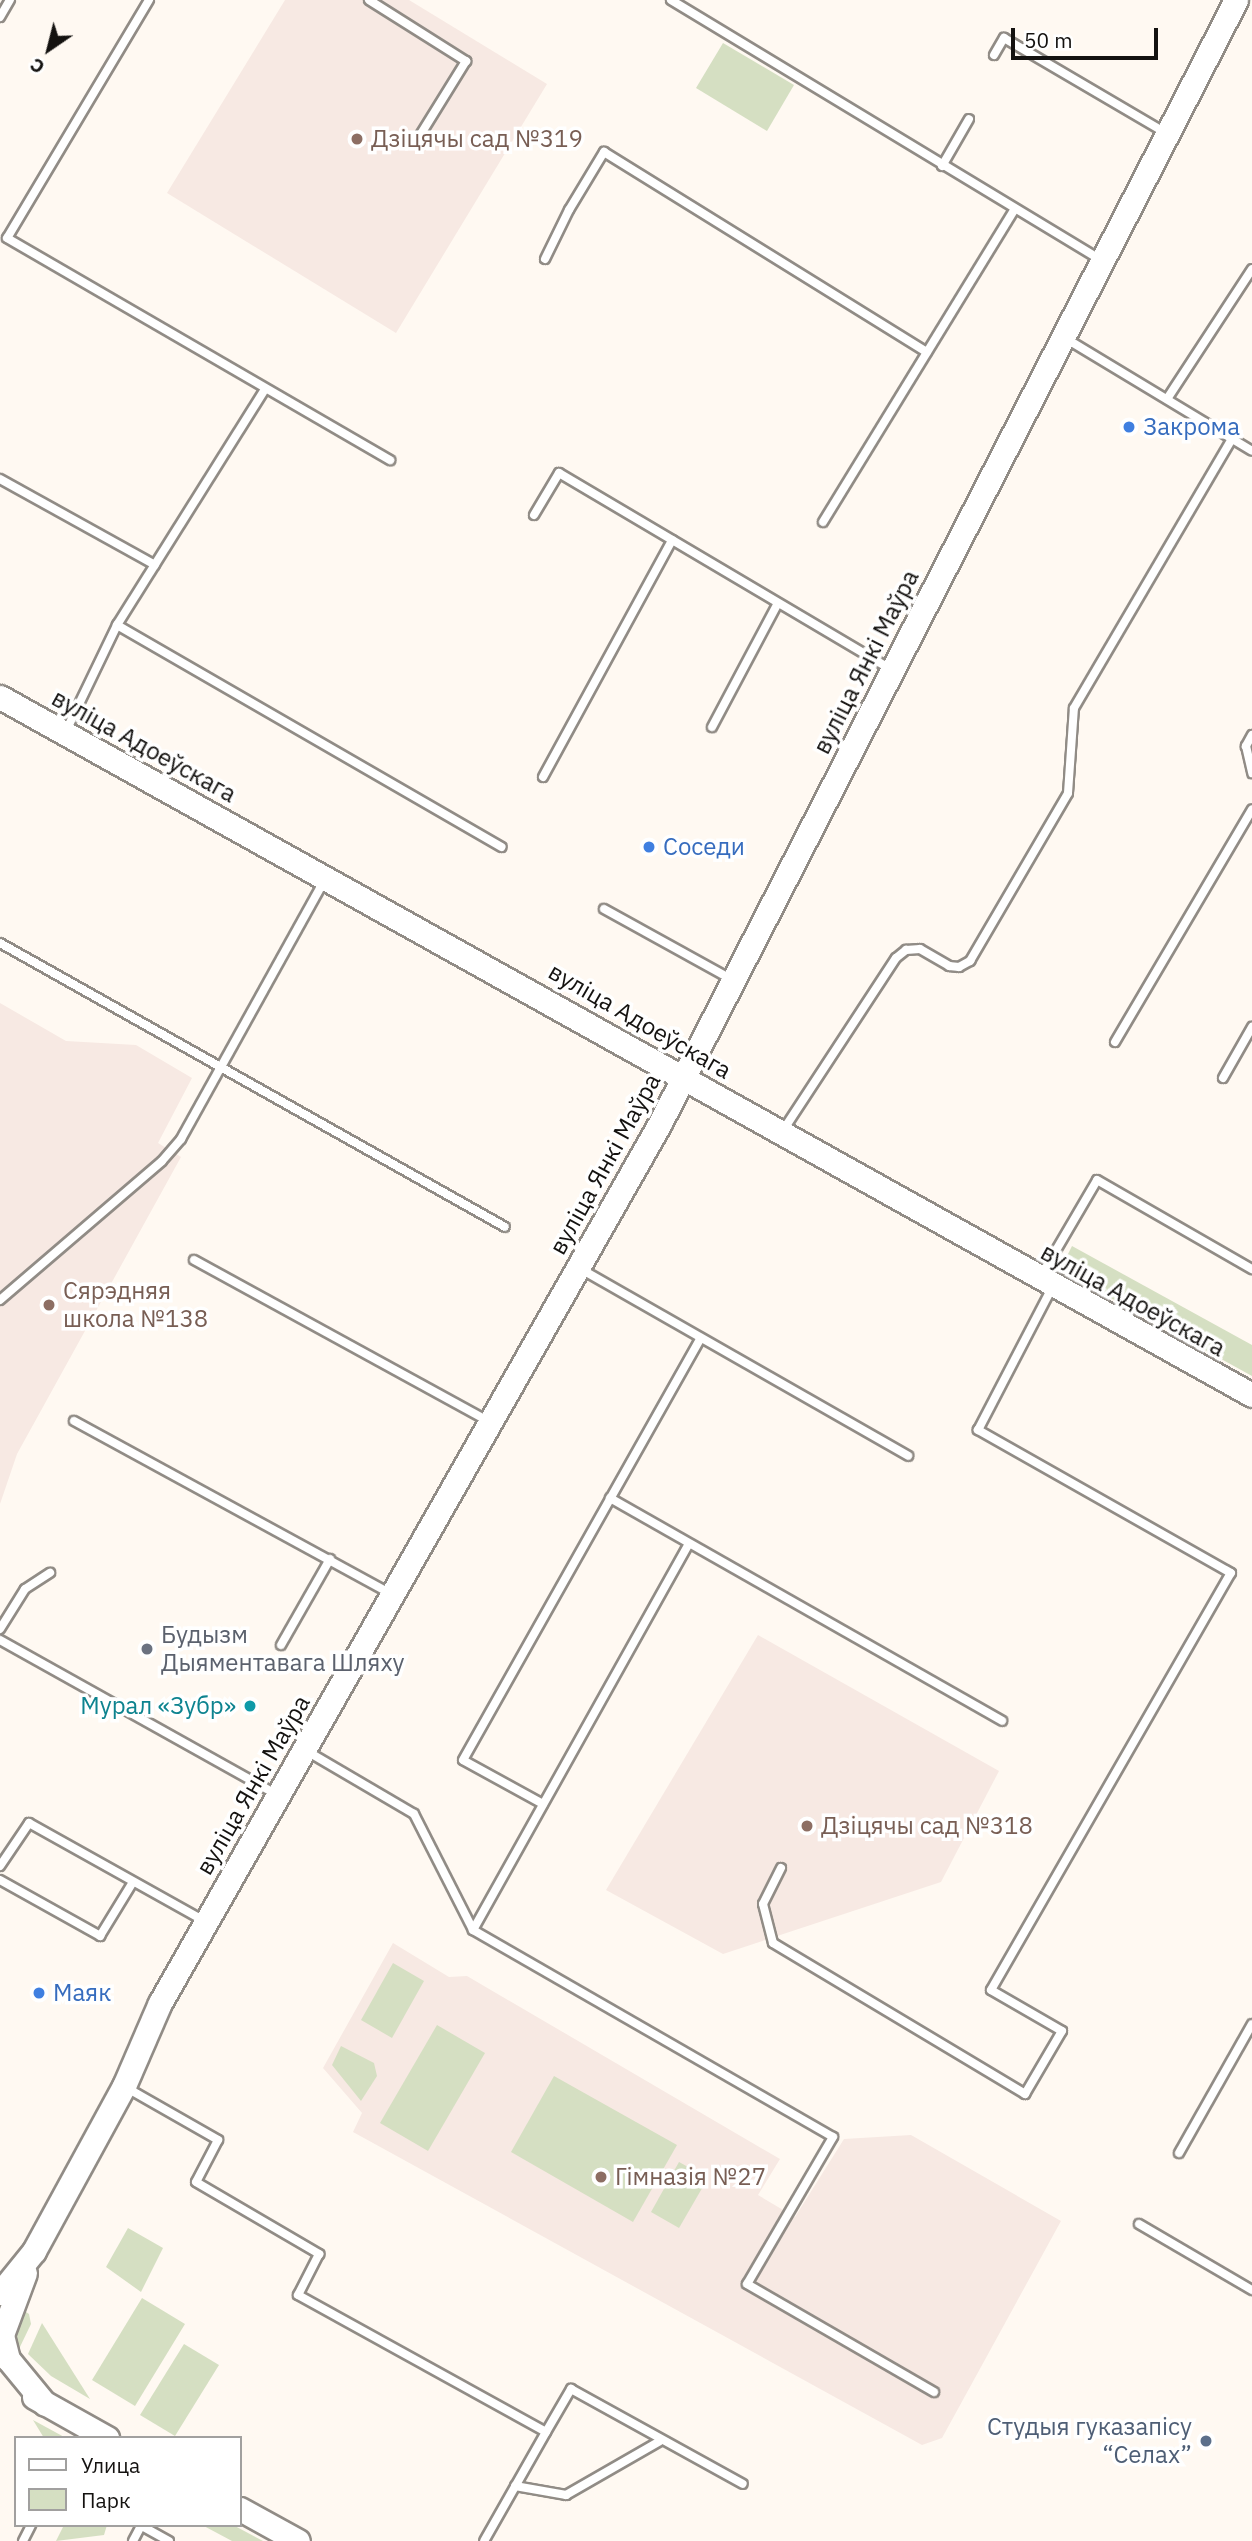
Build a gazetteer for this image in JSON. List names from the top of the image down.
{
  "streets": {
    "street": ["вуліца Янкі Маўра", "вуліца Адоеўскага"]
  },
  "crossings": [
    ["вуліца Янкі Маўра", "вуліца Адоеўскага"]
  ],
  "places": [
    "Дзіцячы сад №319",
    "Закрома",
    "Соседи",
    "Сярэдняя школа №138",
    "Будызм Дыяментавага Шляху",
    "Мурал «Зубр»",
    "Дзіцячы сад №318",
    "Маяк",
    "Гімназія №27",
    "Студыя гуказапісу “Селах”"
  ],
  "legend": ["Улица", "Парк"],
  "scale_bar": "50 m",
  "north": "bottom left"
}
